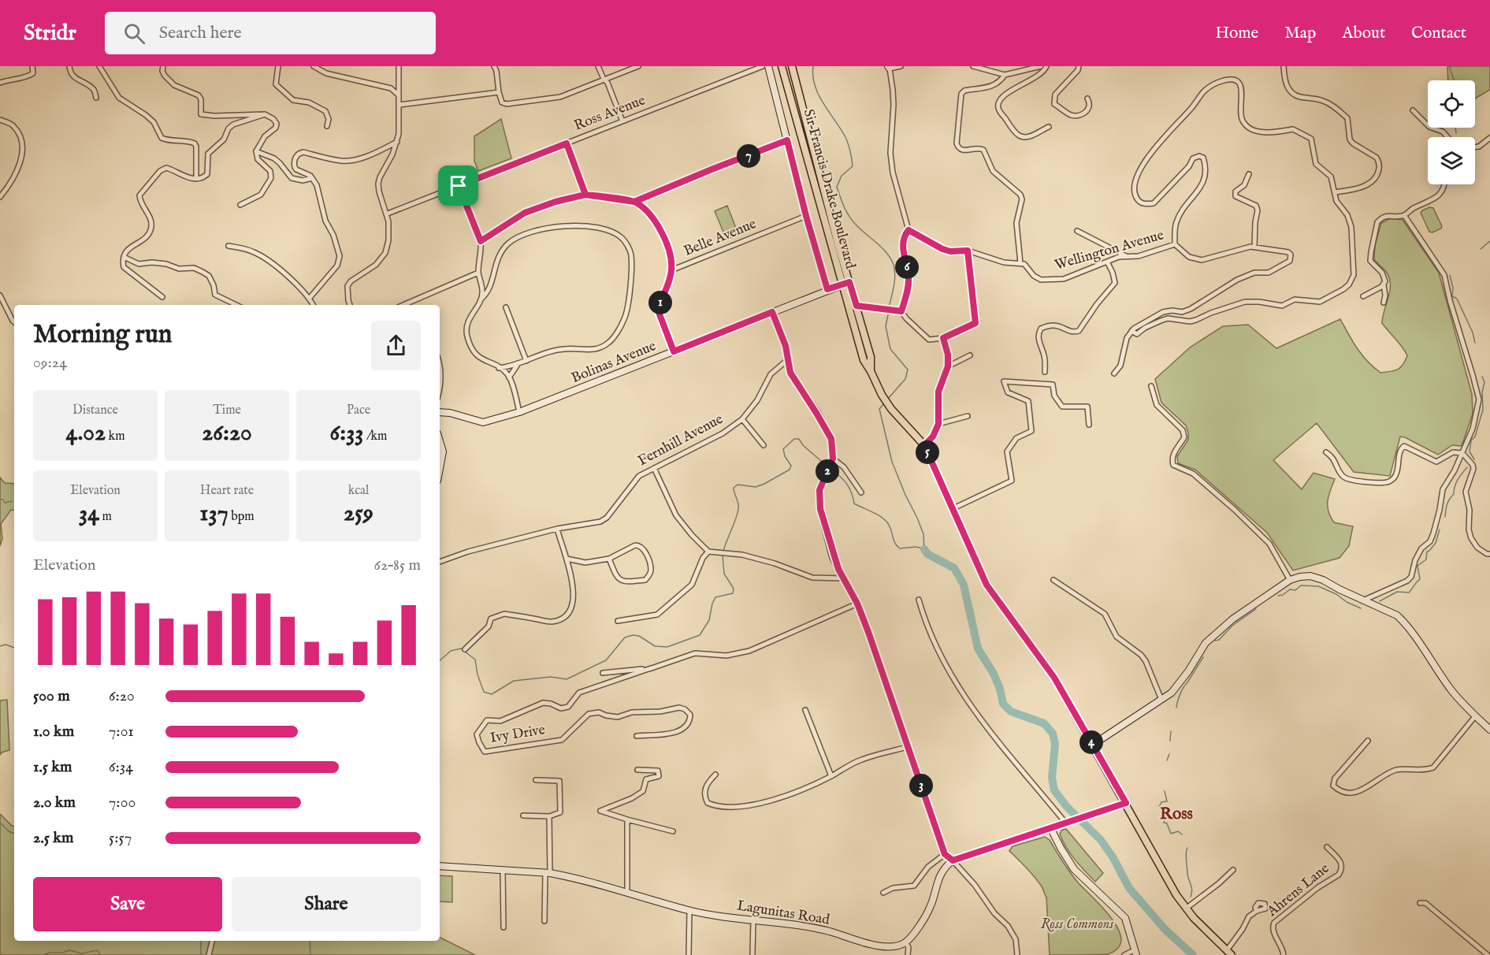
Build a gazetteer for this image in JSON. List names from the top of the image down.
{
  "streets": {
    "main road": ["Sir Francis Drake Boulevard"],
    "street": [
      "Ross Avenue",
      "Belle Avenue",
      "Wellington Avenue",
      "Bolinas Avenue",
      "Fernhill Avenue",
      "Ivy Drive",
      "Ahrens Lane",
      "Lagunitas Road"
    ]
  },
  "crossings": [
    ["Sir Francis Drake Boulevard", "Bolinas Avenue"],
    ["Belle Avenue", "Bolinas Avenue"]
  ],
  "districts": ["Ross"],
  "parks": ["Ross Commons"],
  "page": {
    "header": "Stridr",
    "search": "Search here",
    "nav": [
      "Home",
      "Map",
      "About",
      "Contact"
    ],
    "pins": [
      "7",
      "6",
      "1",
      "5",
      "2",
      "4",
      "3"
    ],
    "heading": ["Morning run", "09:24"],
    "stats": [
      ["Distance", "4.02 km"],
      ["Time", "26:20"],
      ["Pace", "6:33 /km"],
      ["Elevation", "34 m"],
      ["Heart rate", "137 bpm"],
      ["kcal", "259"]
    ],
    "chart": ["Elevation", "62–85 m"],
    "list": [
      {
        "name": "500 m",
        "note": "6:20"
      },
      {
        "name": "1.0 km",
        "note": "7:01"
      },
      {
        "name": "1.5 km",
        "note": "6:34"
      },
      {
        "name": "2.0 km",
        "note": "7:00"
      },
      {
        "name": "2.5 km",
        "note": "5:57"
      }
    ],
    "buttons": ["Save", "Share"]
  }
}
